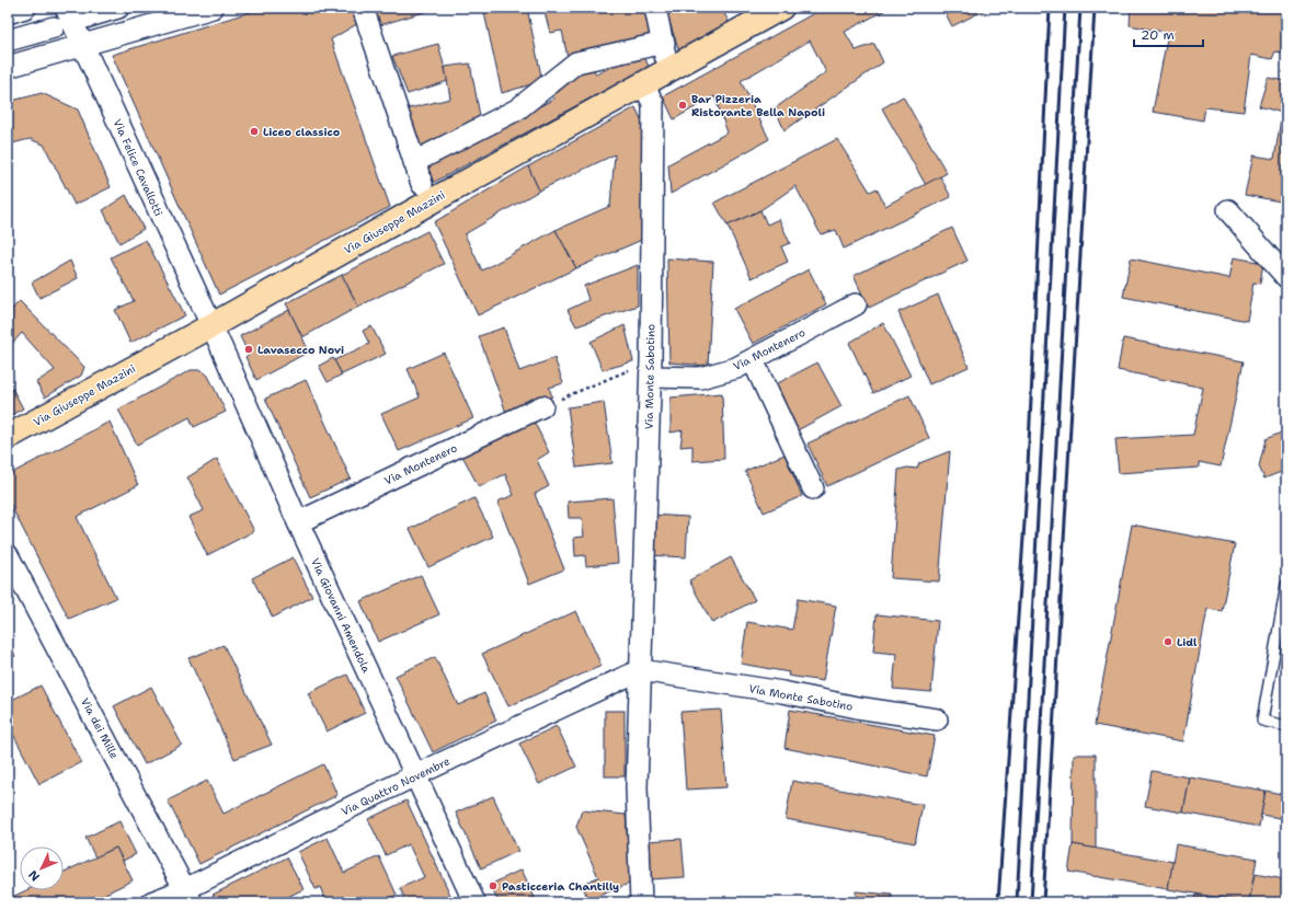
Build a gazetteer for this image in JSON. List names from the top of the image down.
{
  "streets": {
    "main road": ["Via Giuseppe Mazzini"],
    "street": [
      "Via Felice Cavallotti",
      "Via Montenero",
      "Via Monte Sabotino",
      "Via Giovanni Amendola",
      "Via dei Mille",
      "Via Quattro Novembre"
    ]
  },
  "crossings": [
    ["Via Felice Cavallotti", "Via Giuseppe Mazzini"],
    ["Via Felice Cavallotti", "Via Giovanni Amendola"],
    ["Via Giuseppe Mazzini", "Via Monte Sabotino"],
    ["Via Giuseppe Mazzini", "Via Giovanni Amendola"],
    ["Via Montenero", "Via Monte Sabotino"],
    ["Via Montenero", "Via Giovanni Amendola"],
    ["Via Monte Sabotino", "Via Quattro Novembre"],
    ["Via Giovanni Amendola", "Via Quattro Novembre"],
    ["Via dei Mille", "Via Quattro Novembre"]
  ],
  "places": [
    "Bar Pizzeria Ristorante Bella Napoli",
    "Liceo classico",
    "Lavasecco Novi",
    "Lidl",
    "Pasticceria Chantilly"
  ],
  "scale_bar": "20 m",
  "north": "bottom left"
}
